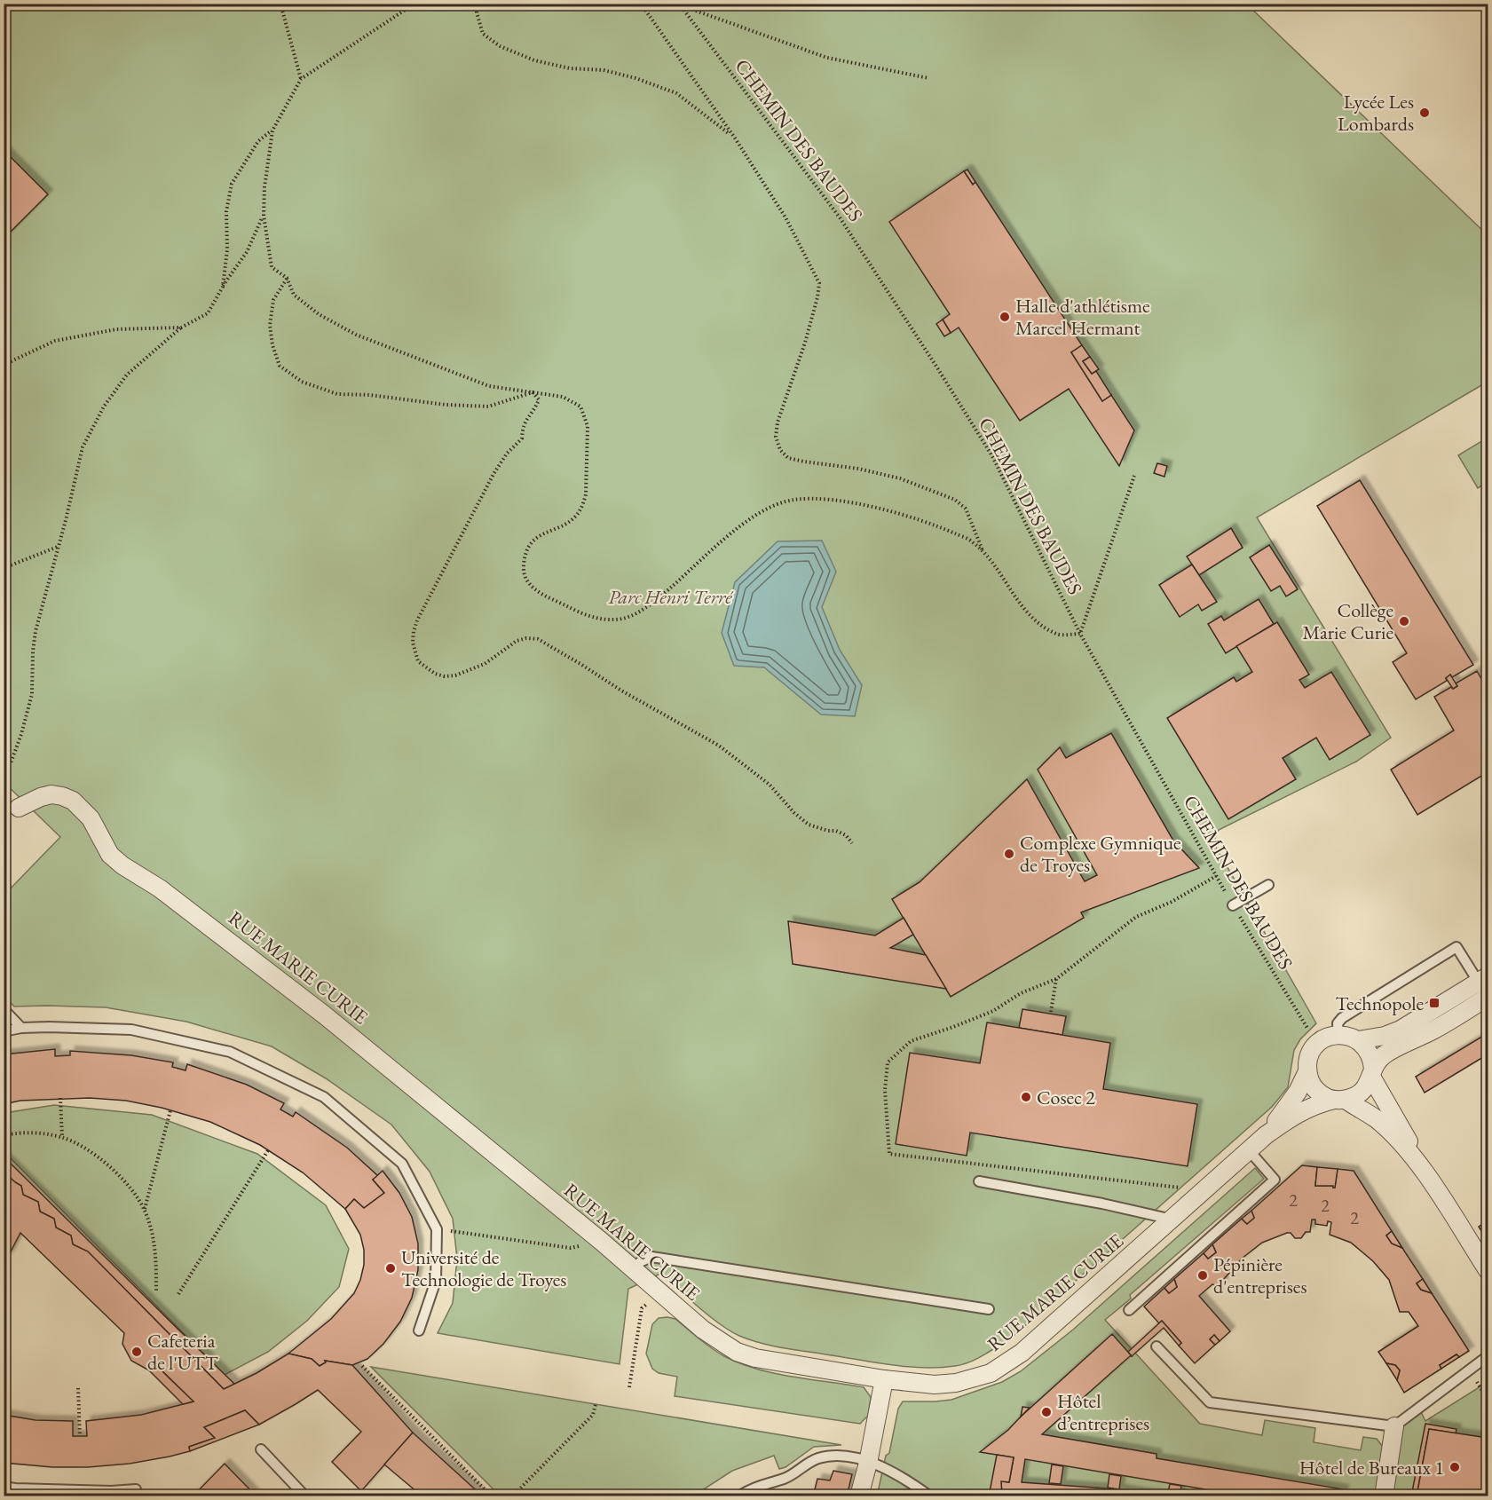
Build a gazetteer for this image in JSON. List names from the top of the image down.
{
  "streets": {
    "street": ["RUE MARIE CURIE"],
    "path": ["CHEMIN DES BAUDES"]
  },
  "crossings": [
    ["CHEMIN DES BAUDES", "RUE MARIE CURIE"]
  ],
  "parks": ["Parc Henri Terré"],
  "places": {
    "other": [
      "Lycée Les Lombards",
      "Halle d'athlétisme Marcel Hermant",
      "Collège Marie Curie",
      "Complexe Gymnique de Troyes",
      "Cosec 2",
      "Université de Technologie de Troyes",
      "Pépinière d'entreprises",
      "Cafeteria de l'UTT",
      "Hôtel d’entreprises",
      "Hôtel de Bureaux 1"
    ],
    "transit": ["Technopole"]
  },
  "house_numbers": ["2", "2", "2"]
}
